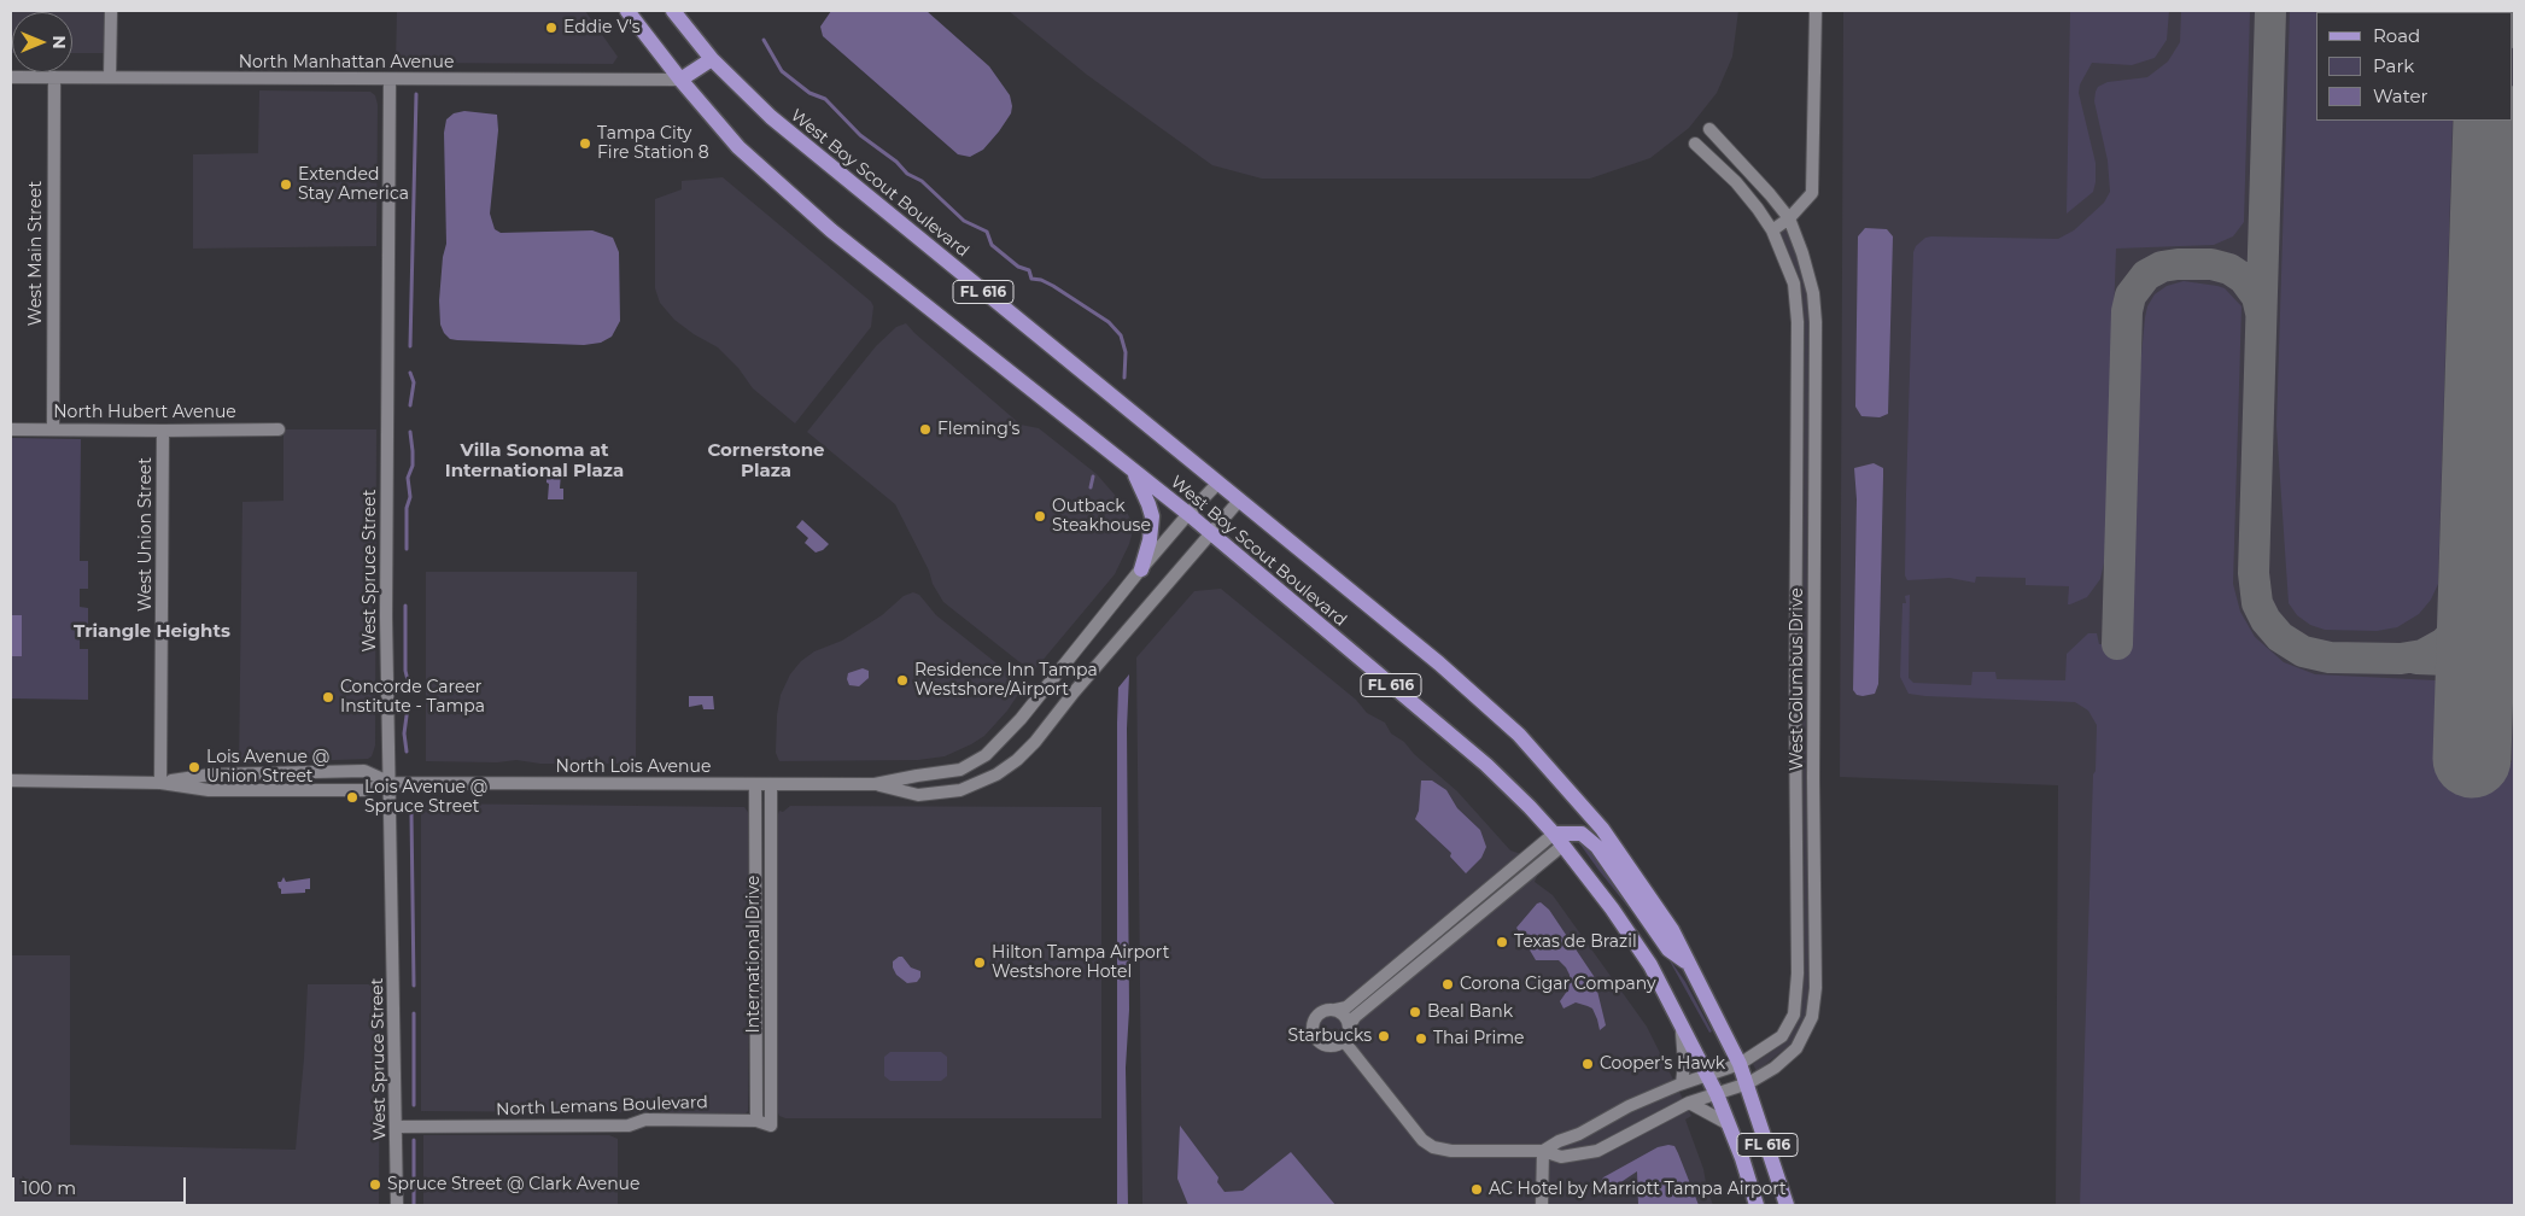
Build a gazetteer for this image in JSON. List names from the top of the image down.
{
  "streets": {
    "main road": ["West Boy Scout Boulevard", "FL 616"],
    "street": [
      "North Manhattan Avenue",
      "West Main Street",
      "North Hubert Avenue",
      "West Union Street",
      "West Spruce Street",
      "West Columbus Drive",
      "North Lois Avenue",
      "International Drive",
      "North Lemans Boulevard"
    ]
  },
  "crossings": [
    ["North Manhattan Avenue", "West Boy Scout Boulevard"],
    ["North Manhattan Avenue", "West Main Street"],
    ["North Manhattan Avenue", "West Spruce Street"],
    ["West Boy Scout Boulevard", "West Columbus Drive"],
    ["West Boy Scout Boulevard", "North Lois Avenue"],
    ["West Main Street", "North Hubert Avenue"],
    ["North Hubert Avenue", "West Union Street"],
    ["West Union Street", "North Lois Avenue"],
    ["West Spruce Street", "North Lois Avenue"],
    ["West Spruce Street", "North Lemans Boulevard"],
    ["North Lois Avenue", "International Drive"],
    ["International Drive", "North Lemans Boulevard"]
  ],
  "districts": ["Villa Sonoma at International Plaza", "Cornerstone Plaza", "Triangle Heights"],
  "places": [
    "Eddie V's",
    "Tampa City Fire Station 8",
    "Extended Stay America",
    "Fleming's",
    "Outback Steakhouse",
    "Residence Inn Tampa Westshore/Airport",
    "Concorde Career Institute - Tampa",
    "Lois Avenue @ Union Street",
    "Lois Avenue @ Spruce Street",
    "Texas de Brazil",
    "Hilton Tampa Airport Westshore Hotel",
    "Corona Cigar Company",
    "Beal Bank",
    "Starbucks",
    "Thai Prime",
    "Cooper's Hawk",
    "Spruce Street @ Clark Avenue",
    "AC Hotel by Marriott Tampa Airport"
  ],
  "legend": ["Road", "Park", "Water"],
  "scale_bar": "100 m",
  "north": "right"
}
